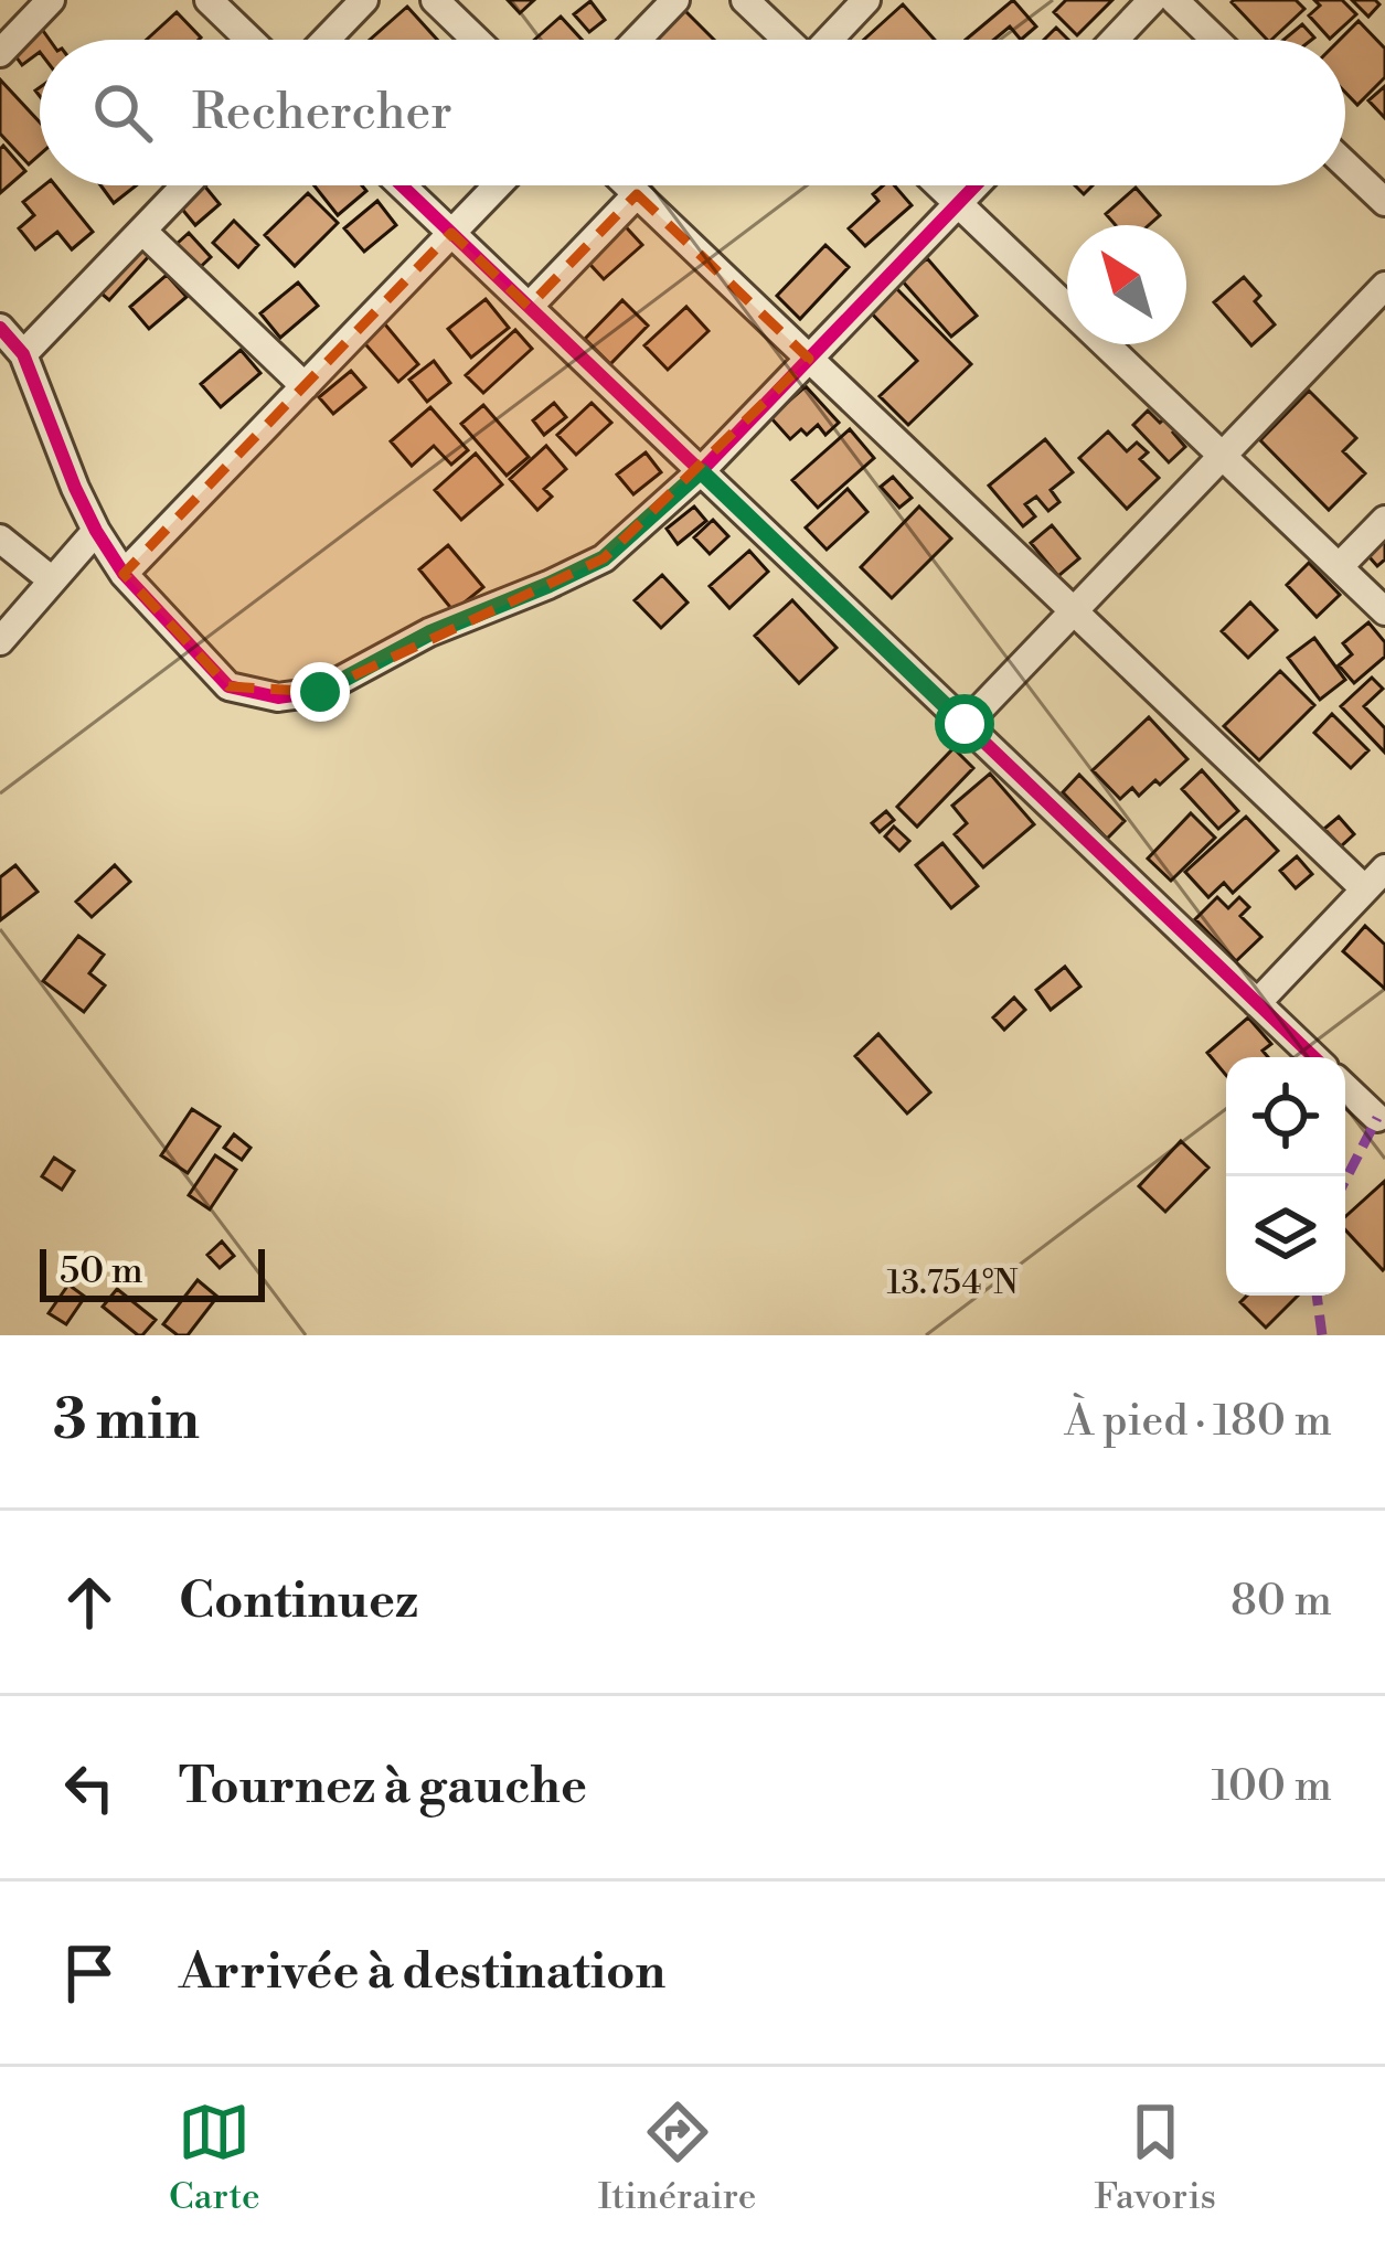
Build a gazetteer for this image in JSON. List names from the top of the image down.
{
  "scale_bar": "50 m",
  "north": "top left",
  "page": {
    "search": "Rechercher",
    "scale": "50 m",
    "heading": ["3 min", "À pied · 180 m"],
    "list": [
      ["Continuez", "80 m"],
      ["Tournez à gauche", "100 m"],
      "Arrivée à destination"
    ],
    "nav": ["Carte", "Itinéraire", "Favoris"]
  },
  "coordinates": ["13.754°N"]
}
